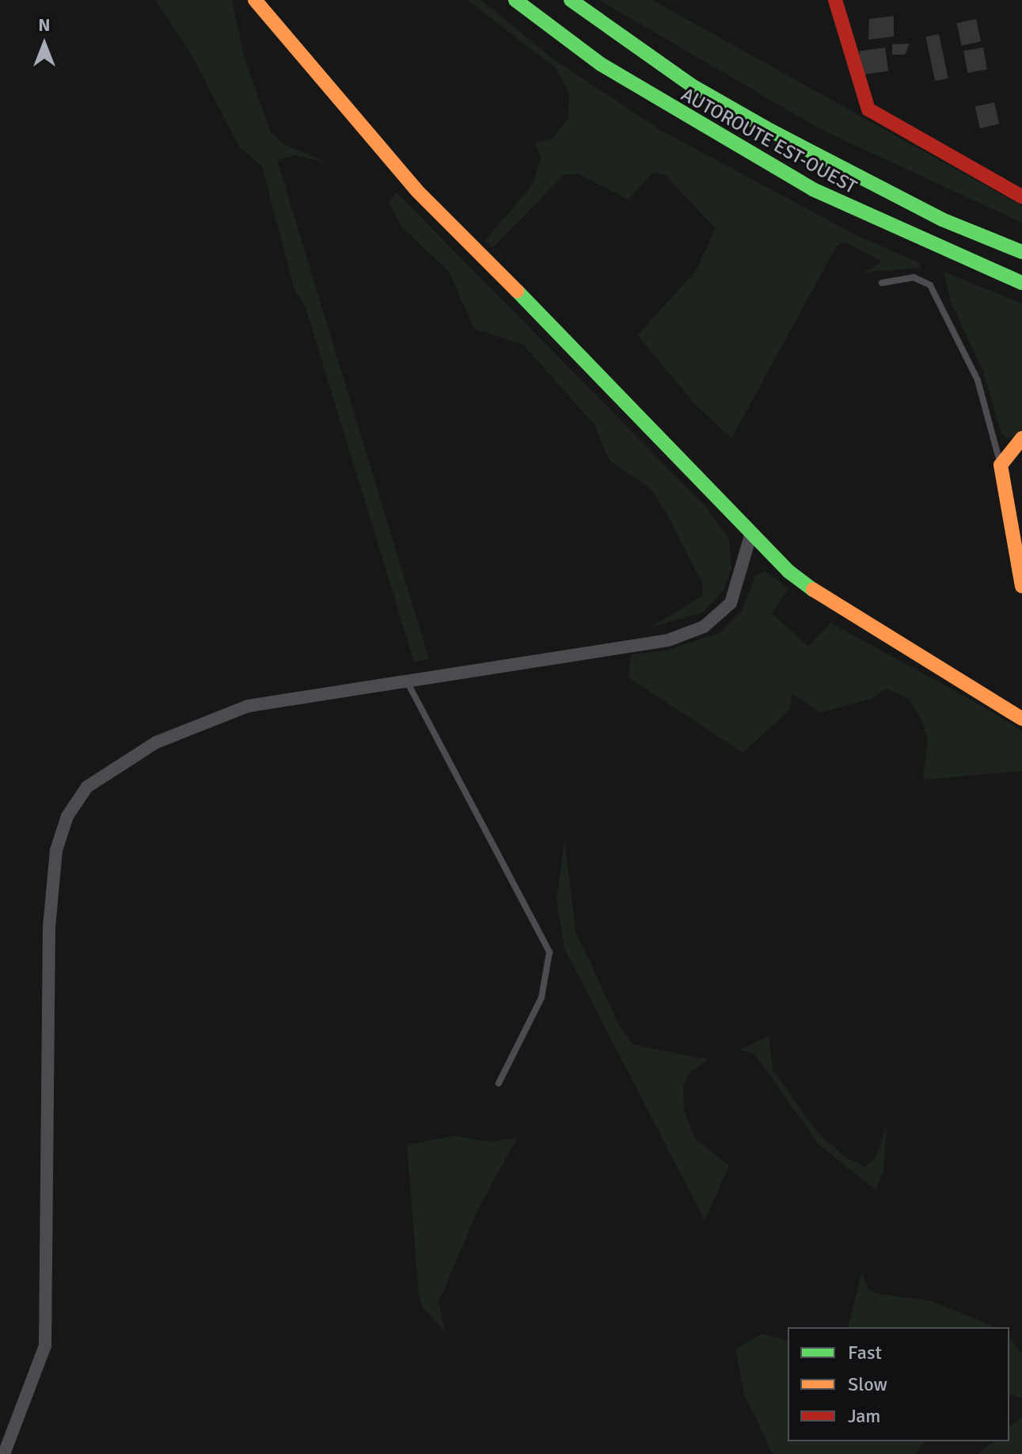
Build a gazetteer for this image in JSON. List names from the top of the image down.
{
  "streets": {
    "main road": ["AUTOROUTE EST-OUEST"]
  },
  "legend": ["Fast", "Slow", "Jam"],
  "north": "top"
}
